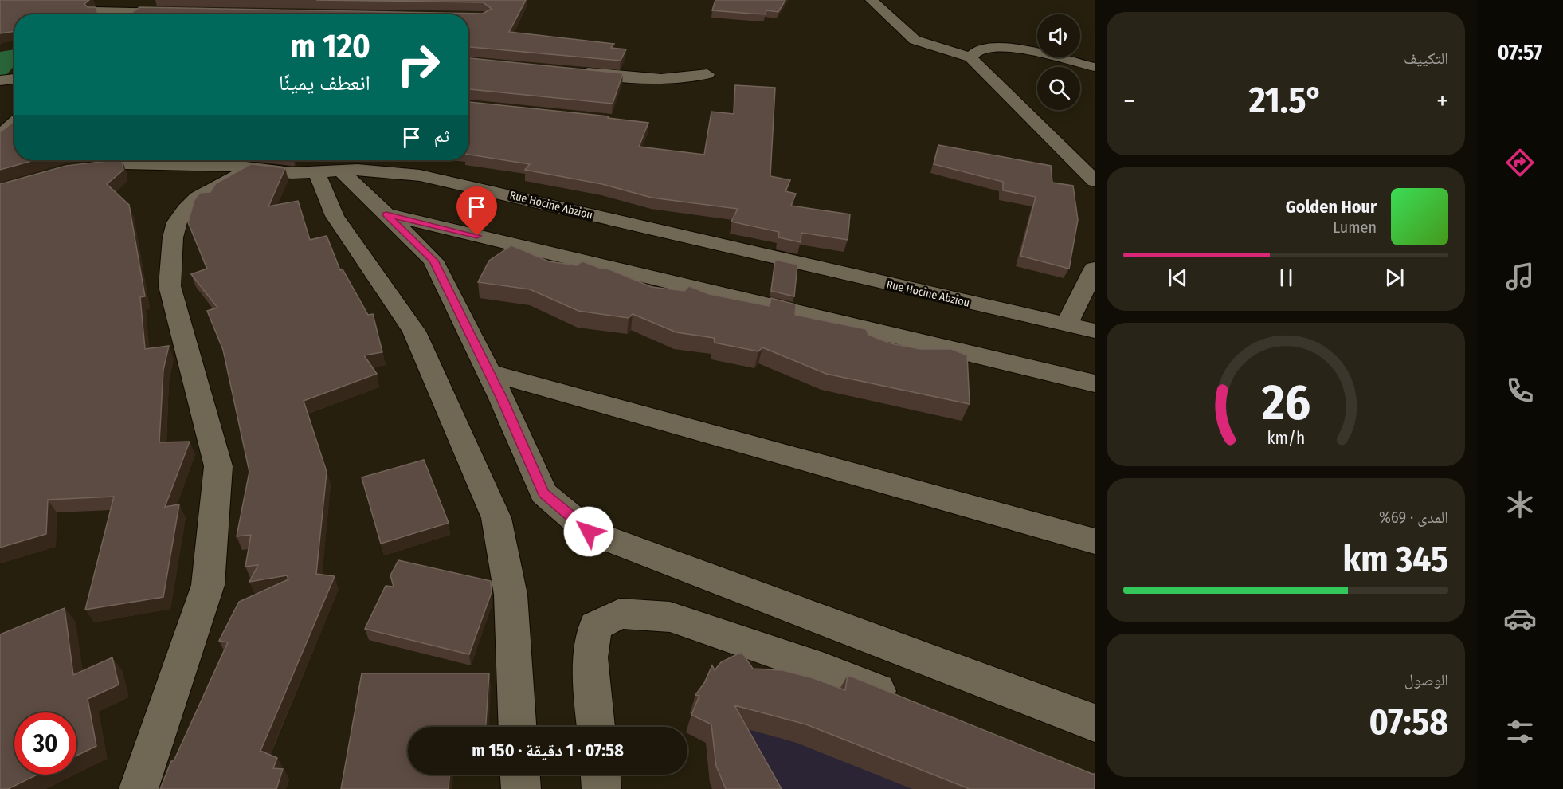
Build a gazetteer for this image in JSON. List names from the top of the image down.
{
  "streets": {
    "street": ["Rue Hocine Abziou"]
  },
  "page": {
    "tabs": "07:57",
    "tile": [
      "التكييف",
      ["المدى · 69%", "345 km"],
      ["الوصول", "07:58"]
    ],
    "turn": ["120 m", "انعطف يمينًا"],
    "heat": ["−", "21.5°", "+"],
    "then": "ثم",
    "song": ["Golden Hour", "Lumen"],
    "limit": "30",
    "trip": "07:58 · 1 دقيقة · 150 m",
    "gauge": ["26", "km/h"]
  }
}
